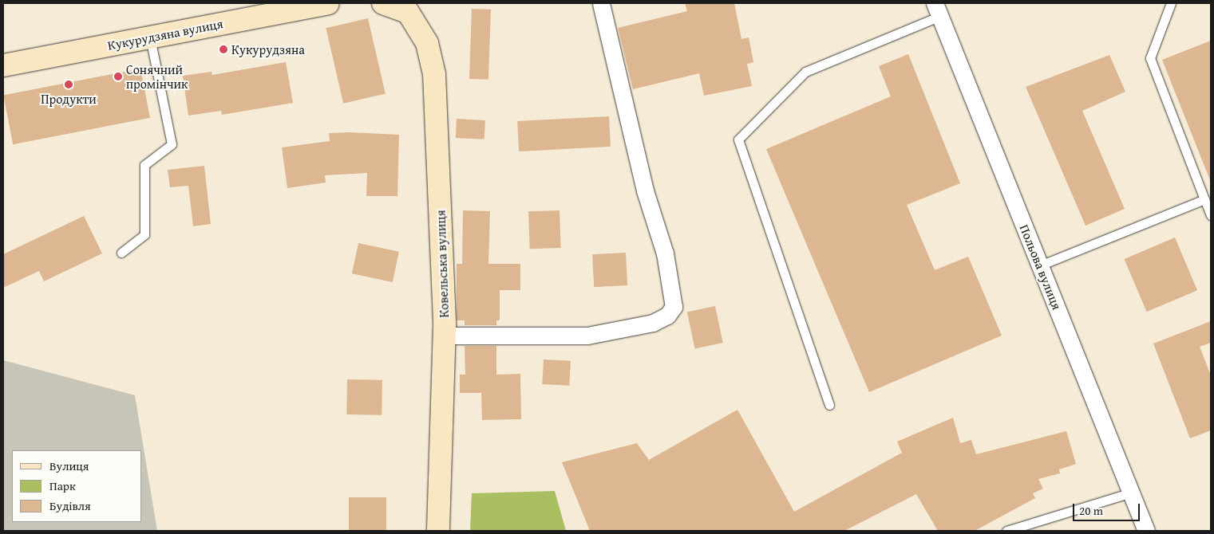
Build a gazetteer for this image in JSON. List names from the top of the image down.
{
  "streets": {
    "main road": ["Кукурудзяна вулиця", "Ковельська вулиця"],
    "street": ["Польова вулиця"]
  },
  "places": ["Кукурудзяна", "Сонячний промінчик", "Продукти"],
  "legend": ["Вулиця", "Парк", "Будівля"],
  "scale_bar": "20 m"
}
